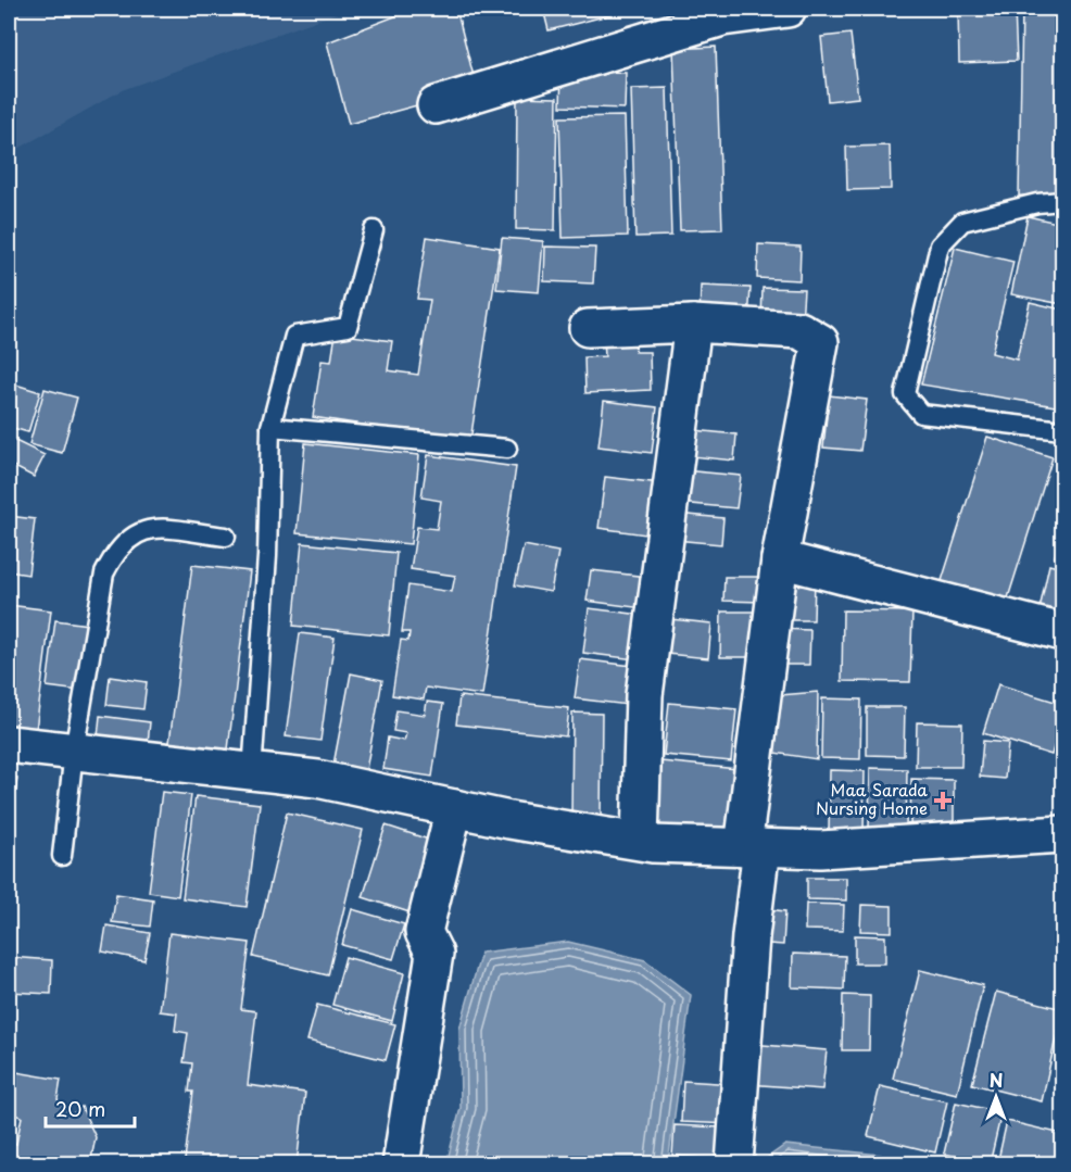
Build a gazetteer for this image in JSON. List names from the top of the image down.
{
  "places": {
    "health": ["Maa Sarada Nursing Home"]
  },
  "scale_bar": "20 m",
  "north": "top"
}
